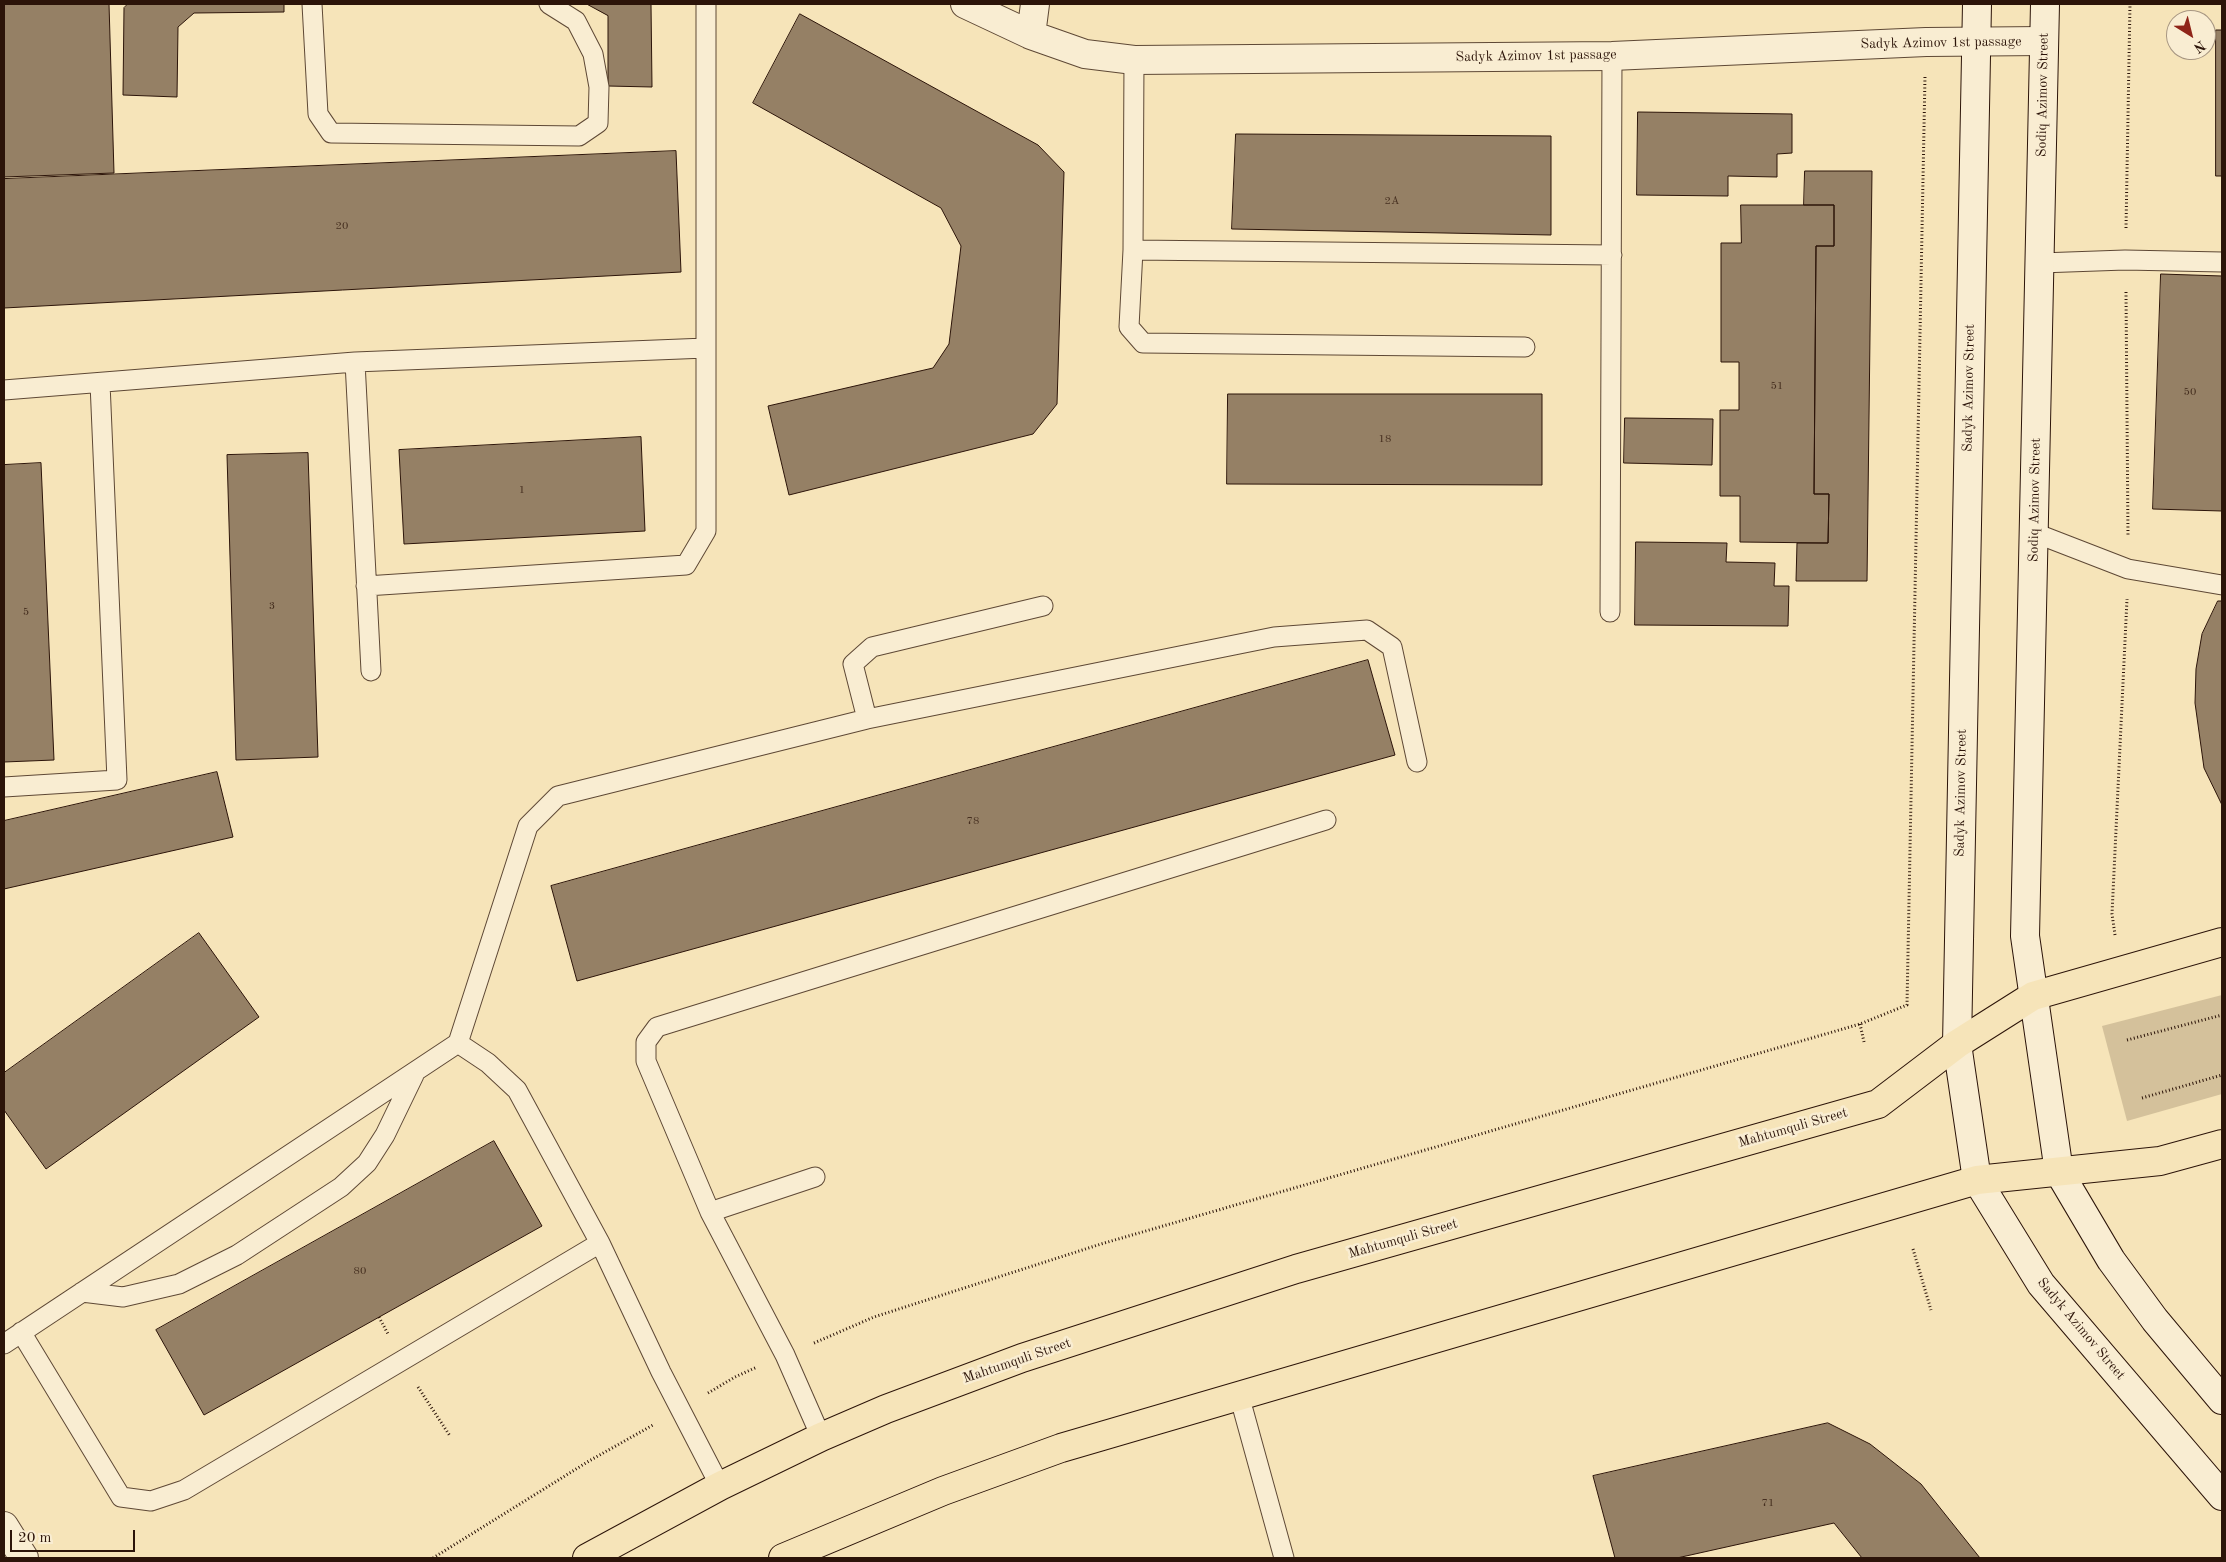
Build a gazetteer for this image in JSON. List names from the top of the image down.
{
  "streets": {
    "main road": [
      "Sadyk Azimov 1st passage",
      "Sodiq Azimov Street",
      "Sadyk Azimov Street",
      "Mahtumquli Street"
    ]
  },
  "crossings": [
    ["Sadyk Azimov 1st passage", "Sodiq Azimov Street"],
    ["Sadyk Azimov 1st passage", "Sadyk Azimov Street"],
    ["Sodiq Azimov Street", "Mahtumquli Street"],
    ["Sadyk Azimov Street", "Mahtumquli Street"]
  ],
  "house_numbers": [
    "2А",
    "20",
    "51",
    "50",
    "18",
    "1",
    "3",
    "5",
    "78",
    "80",
    "71"
  ],
  "scale_bar": "20 m",
  "north": "bottom right"
}
